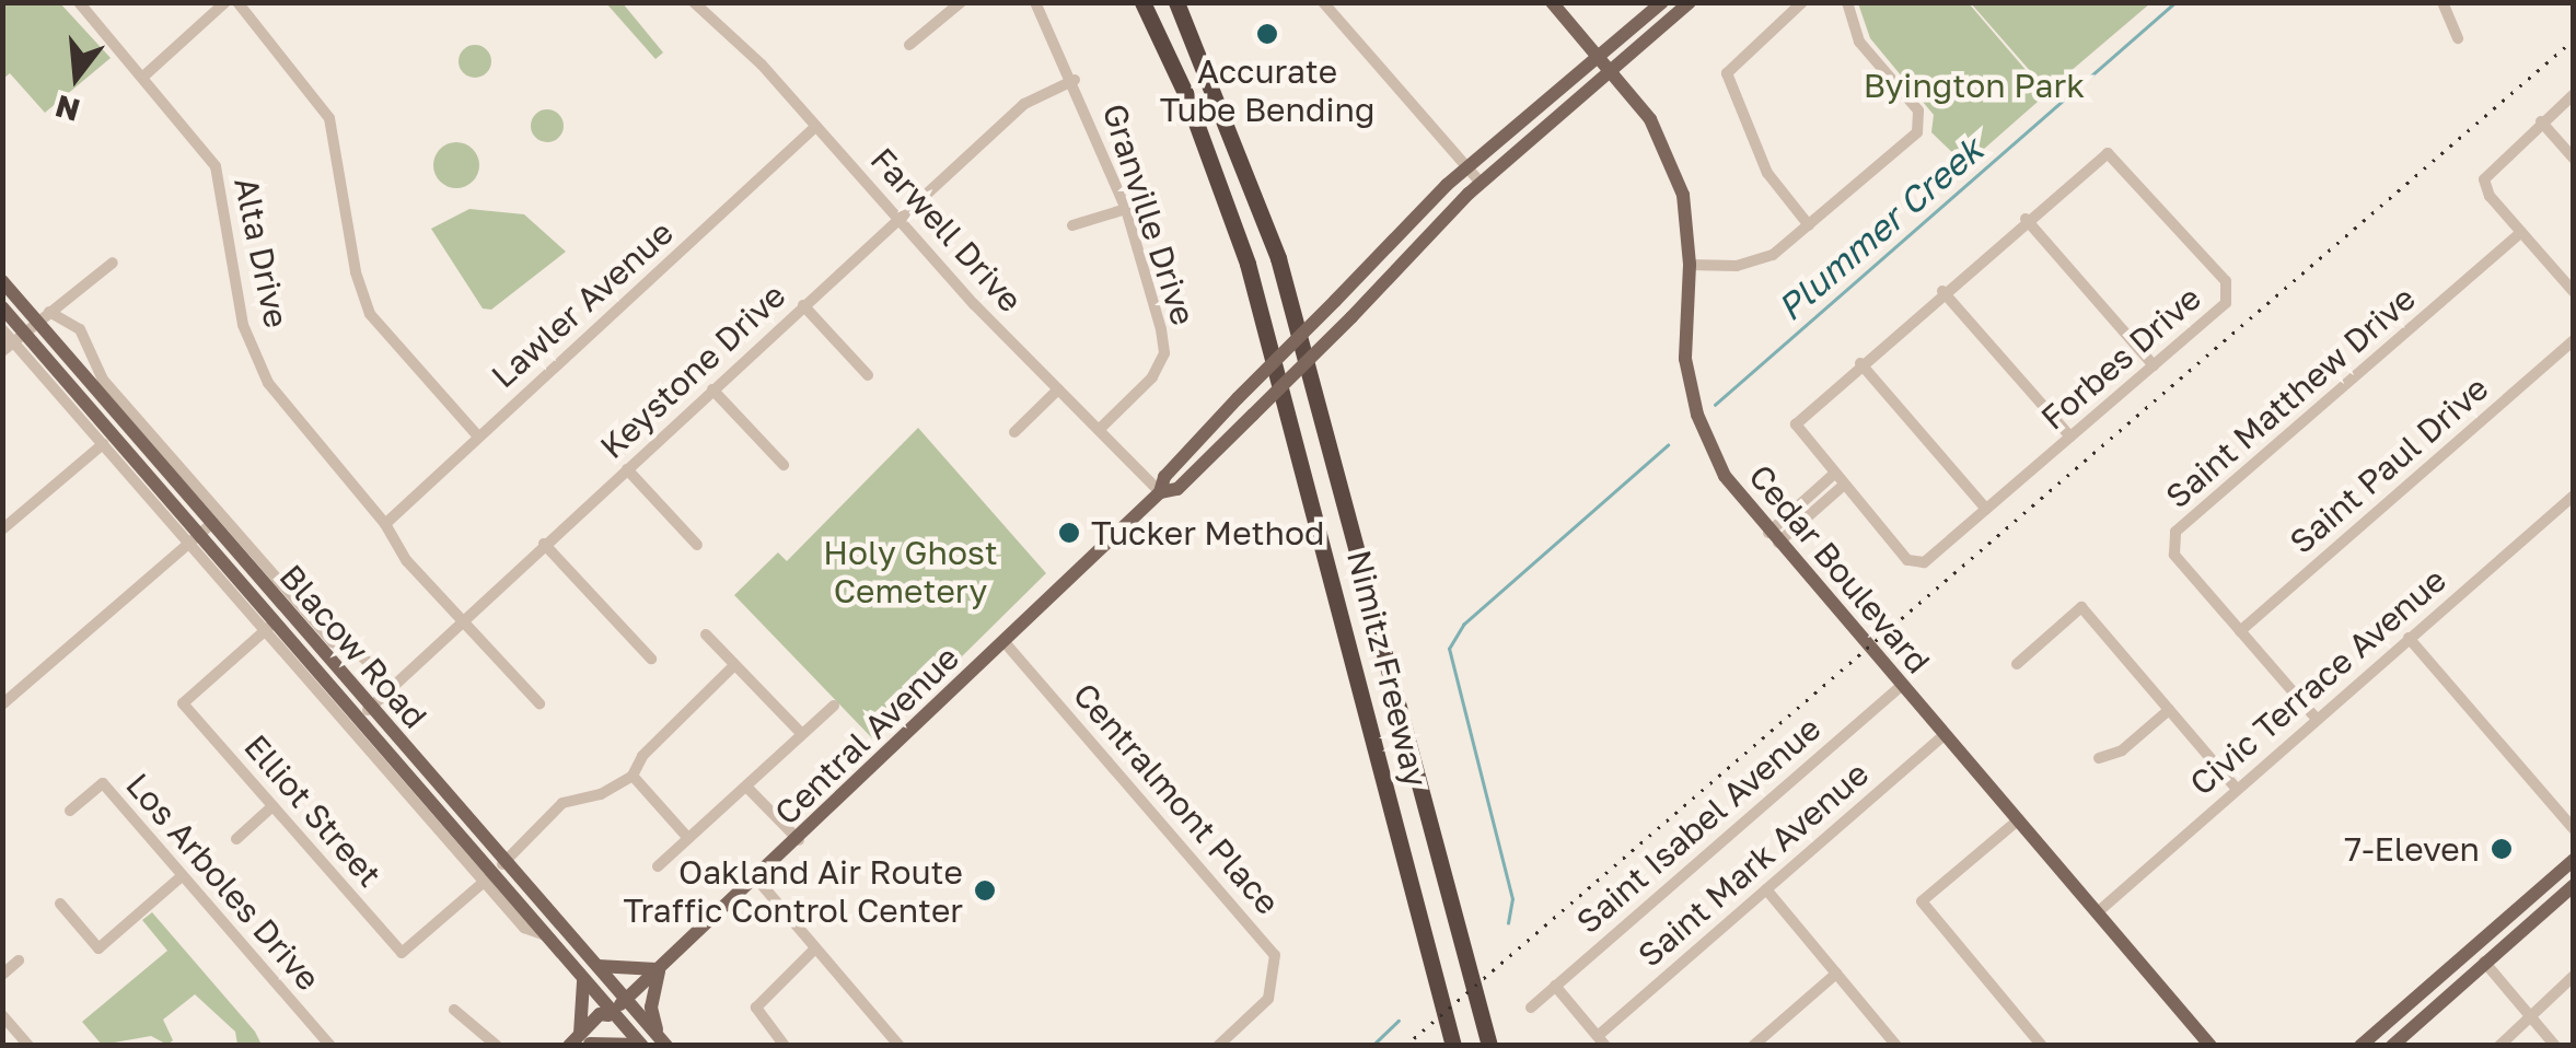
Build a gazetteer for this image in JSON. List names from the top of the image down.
{
  "streets": {
    "highway": ["Nimitz Freeway"],
    "main road": ["Cedar Boulevard", "Blacow Road", "Central Avenue"],
    "street": [
      "Granville Drive",
      "Farwell Drive",
      "Alta Drive",
      "Lawler Avenue",
      "Forbes Drive",
      "Keystone Drive",
      "Saint Matthew Drive",
      "Saint Paul Drive",
      "Civic Terrace Avenue",
      "Centralmont Place",
      "Elliot Street",
      "Saint Isabel Avenue",
      "Saint Mark Avenue",
      "Los Arboles Drive"
    ]
  },
  "crossings": [
    ["Granville Drive", "Farwell Drive"],
    ["Granville Drive", "Keystone Drive"],
    ["Farwell Drive", "Lawler Avenue"],
    ["Farwell Drive", "Keystone Drive"],
    ["Farwell Drive", "Central Avenue"],
    ["Alta Drive", "Lawler Avenue"],
    ["Alta Drive", "Keystone Drive"],
    ["Keystone Drive", "Blacow Road"],
    ["Saint Matthew Drive", "Saint Paul Drive"],
    ["Saint Matthew Drive", "Civic Terrace Avenue"],
    ["Cedar Boulevard", "Civic Terrace Avenue"],
    ["Cedar Boulevard", "Central Avenue"],
    ["Cedar Boulevard", "Saint Isabel Avenue"],
    ["Cedar Boulevard", "Saint Mark Avenue"],
    ["Blacow Road", "Central Avenue"],
    ["Blacow Road", "Elliot Street"],
    ["Central Avenue", "Centralmont Place"]
  ],
  "water": ["Plummer Creek"],
  "parks": ["Byington Park", "Holy Ghost Cemetery"],
  "places": [
    "Accurate Tube Bending",
    "Tucker Method",
    "7-Eleven",
    "Oakland Air Route Traffic Control Center"
  ],
  "north": "bottom"
}
